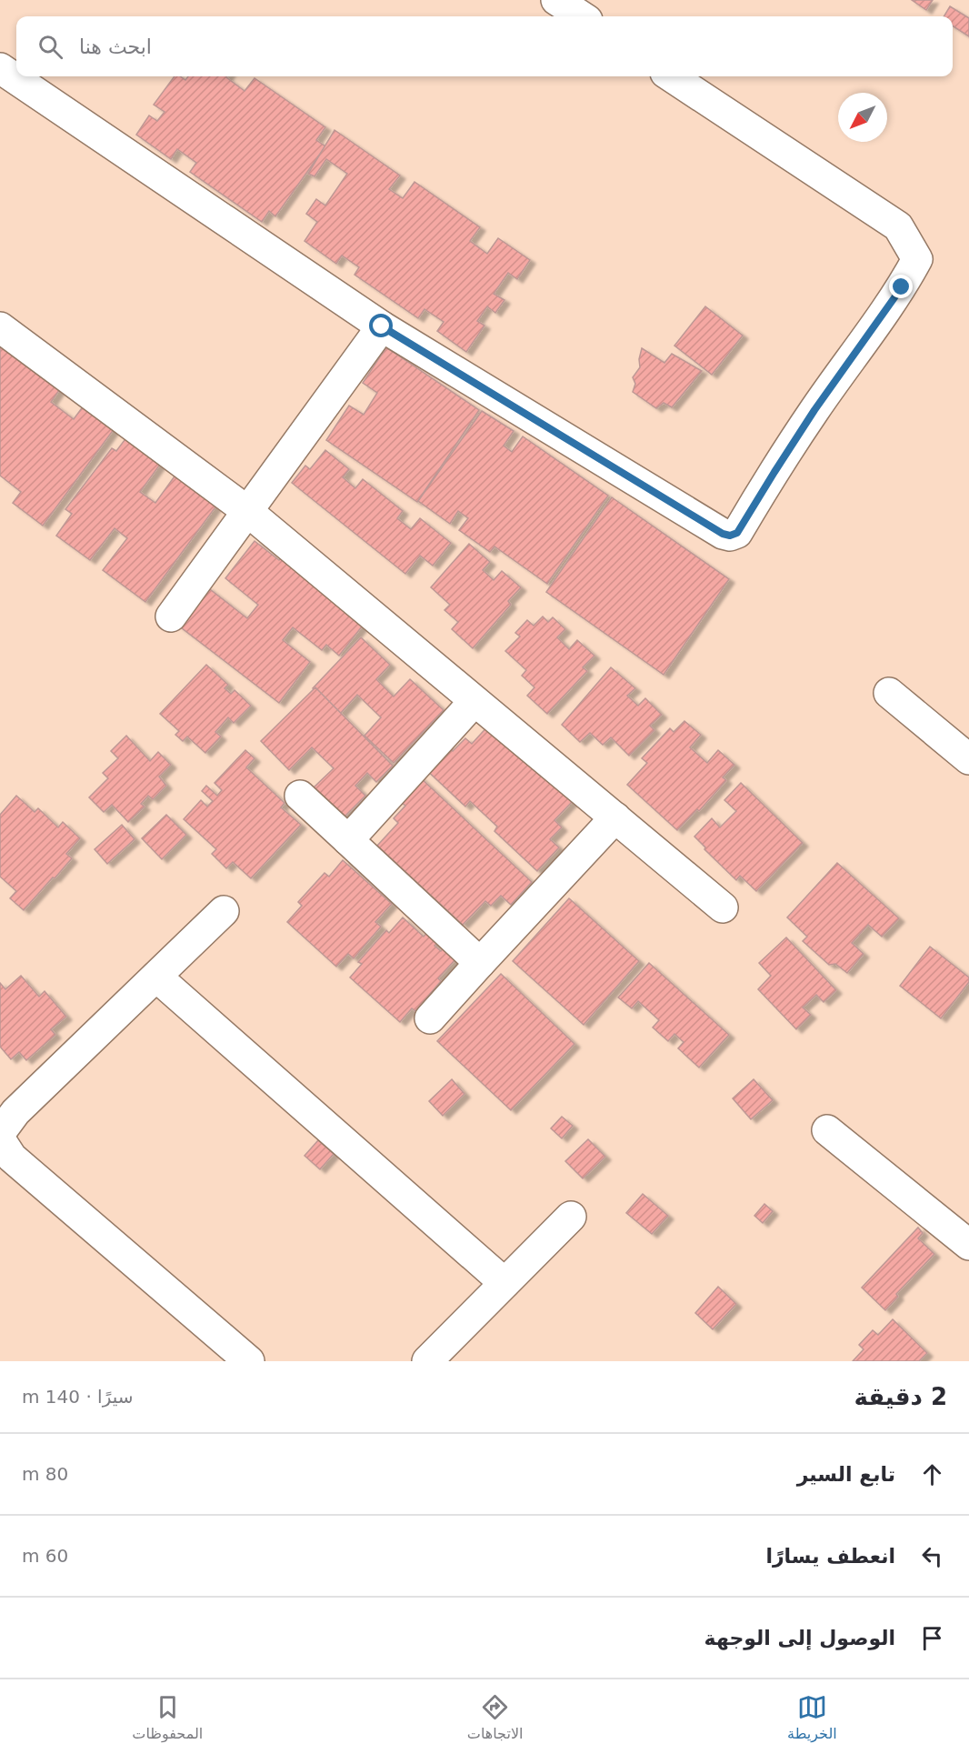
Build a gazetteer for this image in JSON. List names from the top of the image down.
{
  "north": "bottom left",
  "page": {
    "search": "ابحث هنا",
    "heading": ["2 دقيقة", "سيرًا · 140 m"],
    "list": [
      ["تابع السير", "80 m"],
      ["انعطف يسارًا", "60 m"],
      "الوصول إلى الوجهة"
    ],
    "nav": ["الخريطة", "الاتجاهات", "المحفوظات"]
  }
}
